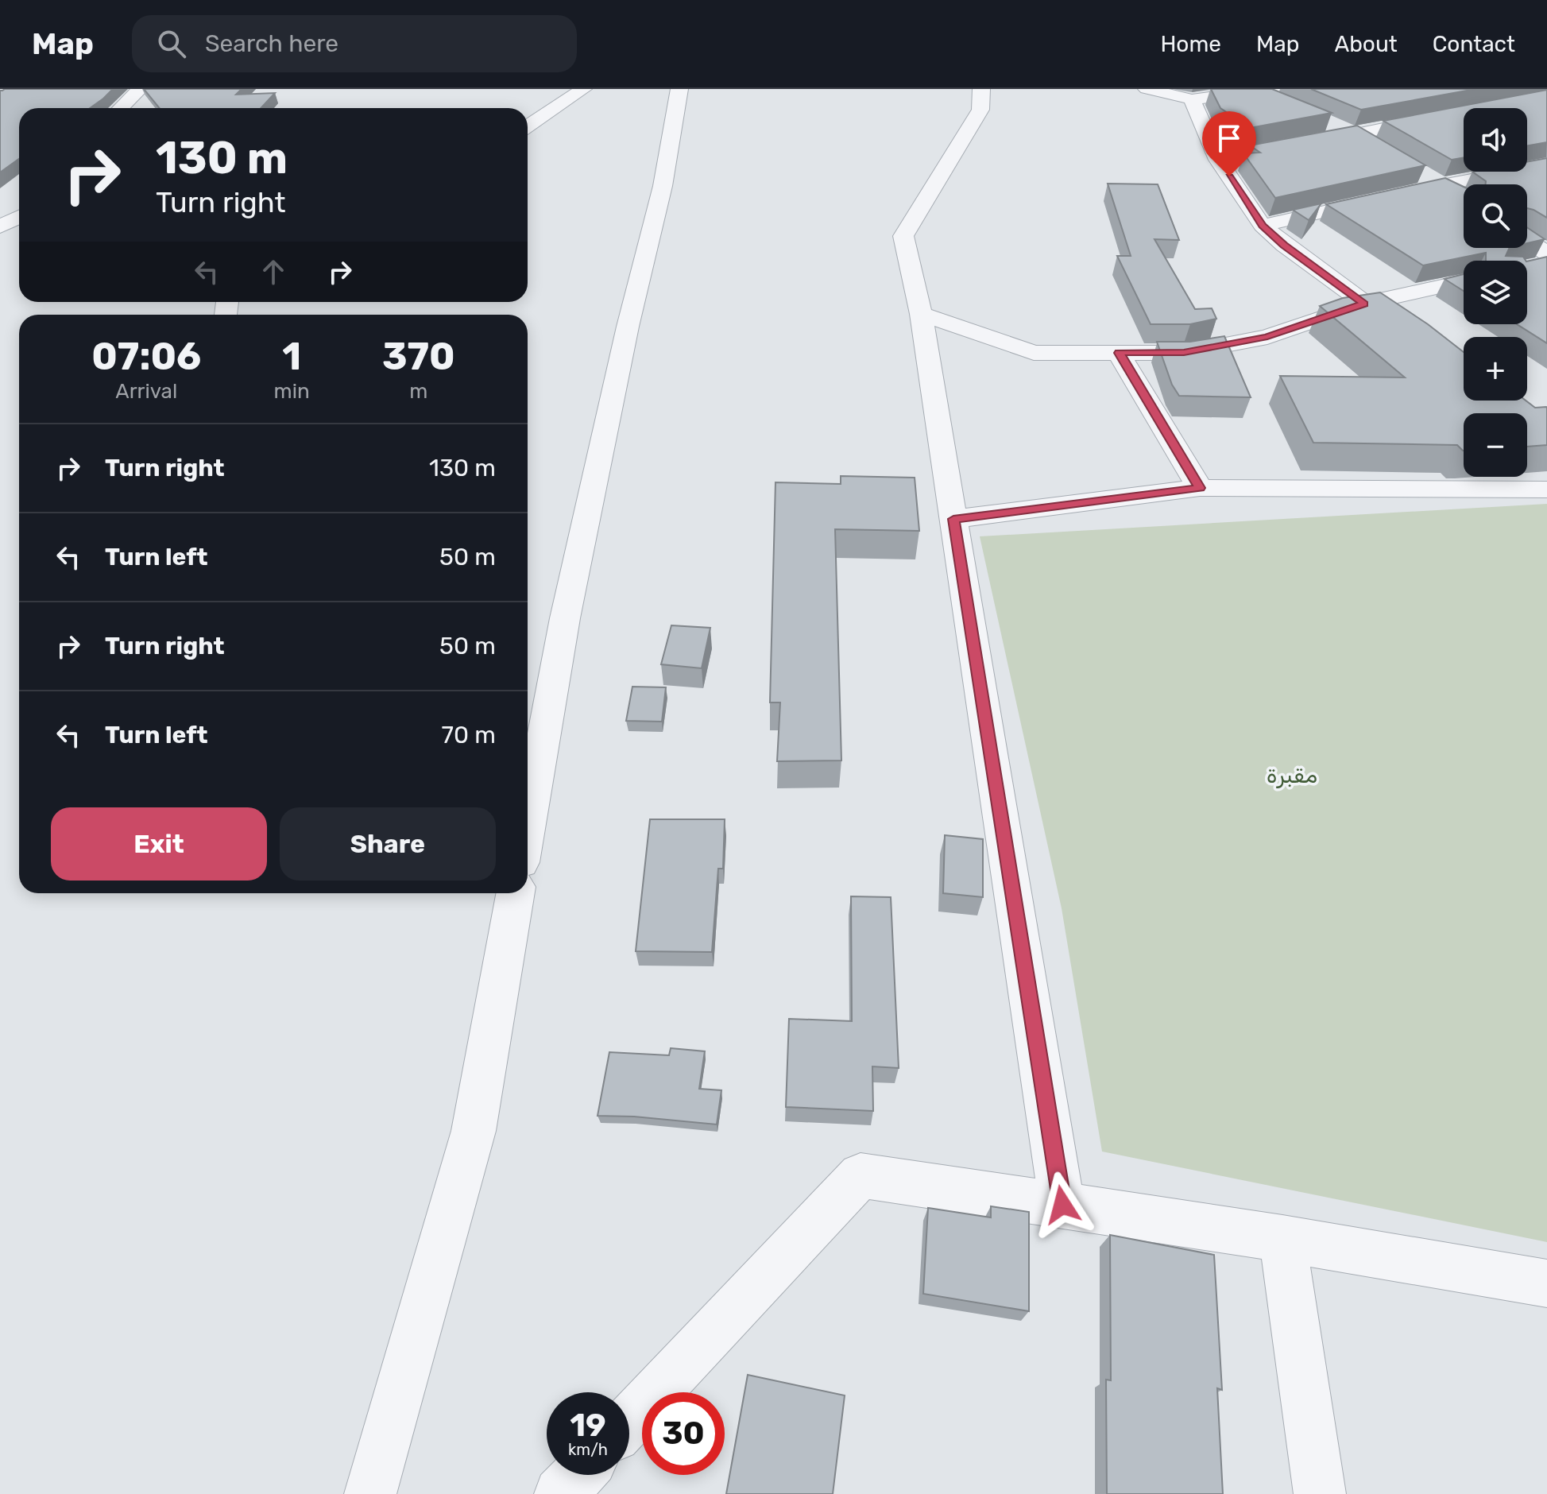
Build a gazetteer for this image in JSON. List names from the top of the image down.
{
  "parks": ["مقبرة"],
  "page": {
    "header": "Map",
    "search": "Search here",
    "nav": [
      "Home",
      "Map",
      "About",
      "Contact"
    ],
    "map_buttons": ["+", "−"],
    "turn": ["130 m", "Turn right"],
    "eta": [
      "07:06",
      "Arrival",
      "1",
      "min",
      "370",
      "m"
    ],
    "list": [
      {
        "name": "Turn right",
        "value": "130 m"
      },
      {
        "name": "Turn left",
        "value": "50 m"
      },
      {
        "name": "Turn right",
        "value": "50 m"
      },
      {
        "name": "Turn left",
        "value": "70 m"
      }
    ],
    "buttons": ["Exit", "Share"],
    "speed": "19 km/h",
    "limit": "30"
  }
}
